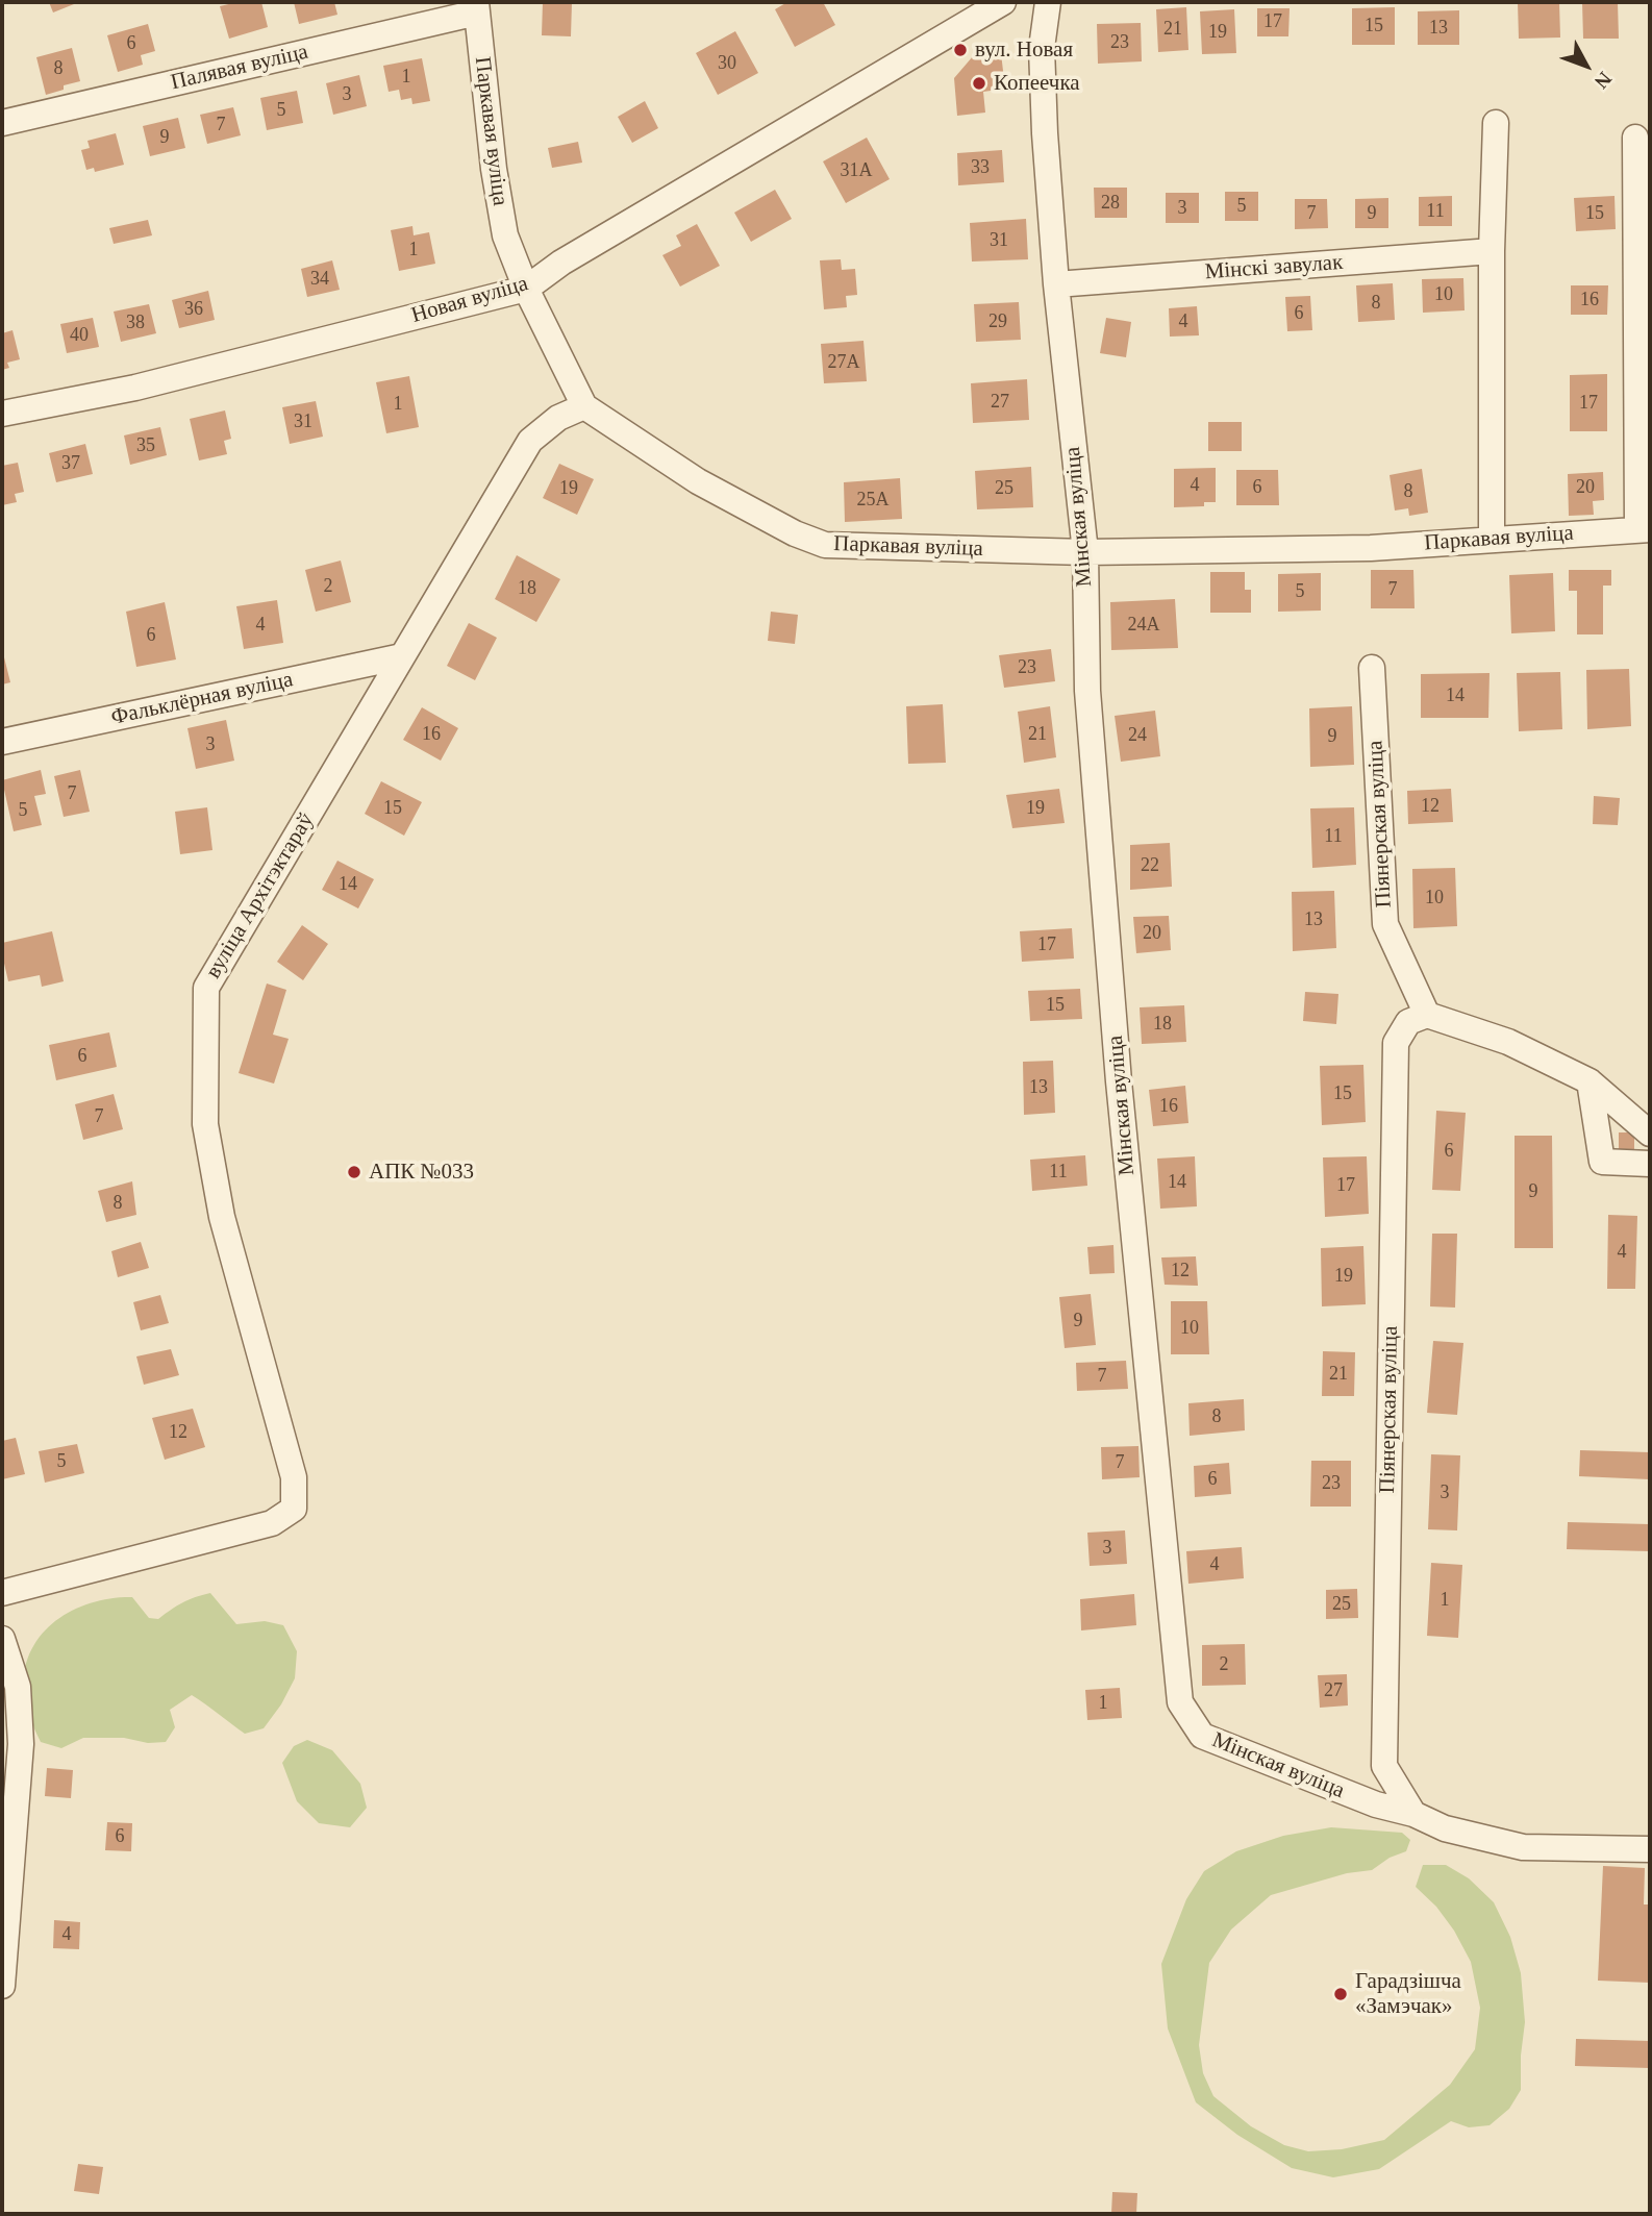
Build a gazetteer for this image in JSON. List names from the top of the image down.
{
  "streets": {
    "street": [
      "Палявая вуліца",
      "Паркавая вуліца",
      "Мінскі завулак",
      "Новая вуліца",
      "Мінская вуліца",
      "Фальклёрная вуліца",
      "Піянерская вуліца",
      "вуліца Архітэктараў"
    ]
  },
  "crossings": [
    ["Палявая вуліца", "Паркавая вуліца"],
    ["Паркавая вуліца", "Новая вуліца"],
    ["Паркавая вуліца", "Мінская вуліца"],
    ["Паркавая вуліца", "вуліца Архітэктараў"],
    ["Мінскі завулак", "Мінская вуліца"],
    ["Мінская вуліца", "Піянерская вуліца"],
    ["Фальклёрная вуліца", "вуліца Архітэктараў"]
  ],
  "places": [
    "вул. Новая",
    "Копеечка",
    "АПК №033",
    "Гарадзішча «Замэчак»"
  ],
  "house_numbers": [
    "17",
    "15",
    "13",
    "21",
    "19",
    "23",
    "6",
    "30",
    "8",
    "1",
    "3",
    "5",
    "7",
    "9",
    "33",
    "31А",
    "28",
    "5",
    "3",
    "11",
    "7",
    "9",
    "15",
    "31",
    "1",
    "34",
    "10",
    "16",
    "8",
    "36",
    "6",
    "29",
    "4",
    "38",
    "40",
    "27А",
    "27",
    "17",
    "1",
    "31",
    "35",
    "37",
    "4",
    "6",
    "20",
    "19",
    "25",
    "8",
    "25А",
    "2",
    "18",
    "7",
    "5",
    "4",
    "24А",
    "6",
    "23",
    "14",
    "16",
    "21",
    "24",
    "9",
    "3",
    "7",
    "12",
    "15",
    "19",
    "5",
    "11",
    "22",
    "14",
    "10",
    "13",
    "20",
    "17",
    "15",
    "18",
    "6",
    "13",
    "15",
    "16",
    "7",
    "6",
    "11",
    "14",
    "17",
    "9",
    "8",
    "4",
    "12",
    "19",
    "9",
    "10",
    "21",
    "7",
    "8",
    "12",
    "5",
    "7",
    "6",
    "23",
    "3",
    "3",
    "4",
    "1",
    "25",
    "2",
    "27",
    "1",
    "6",
    "4"
  ],
  "north": "bottom right"
}
